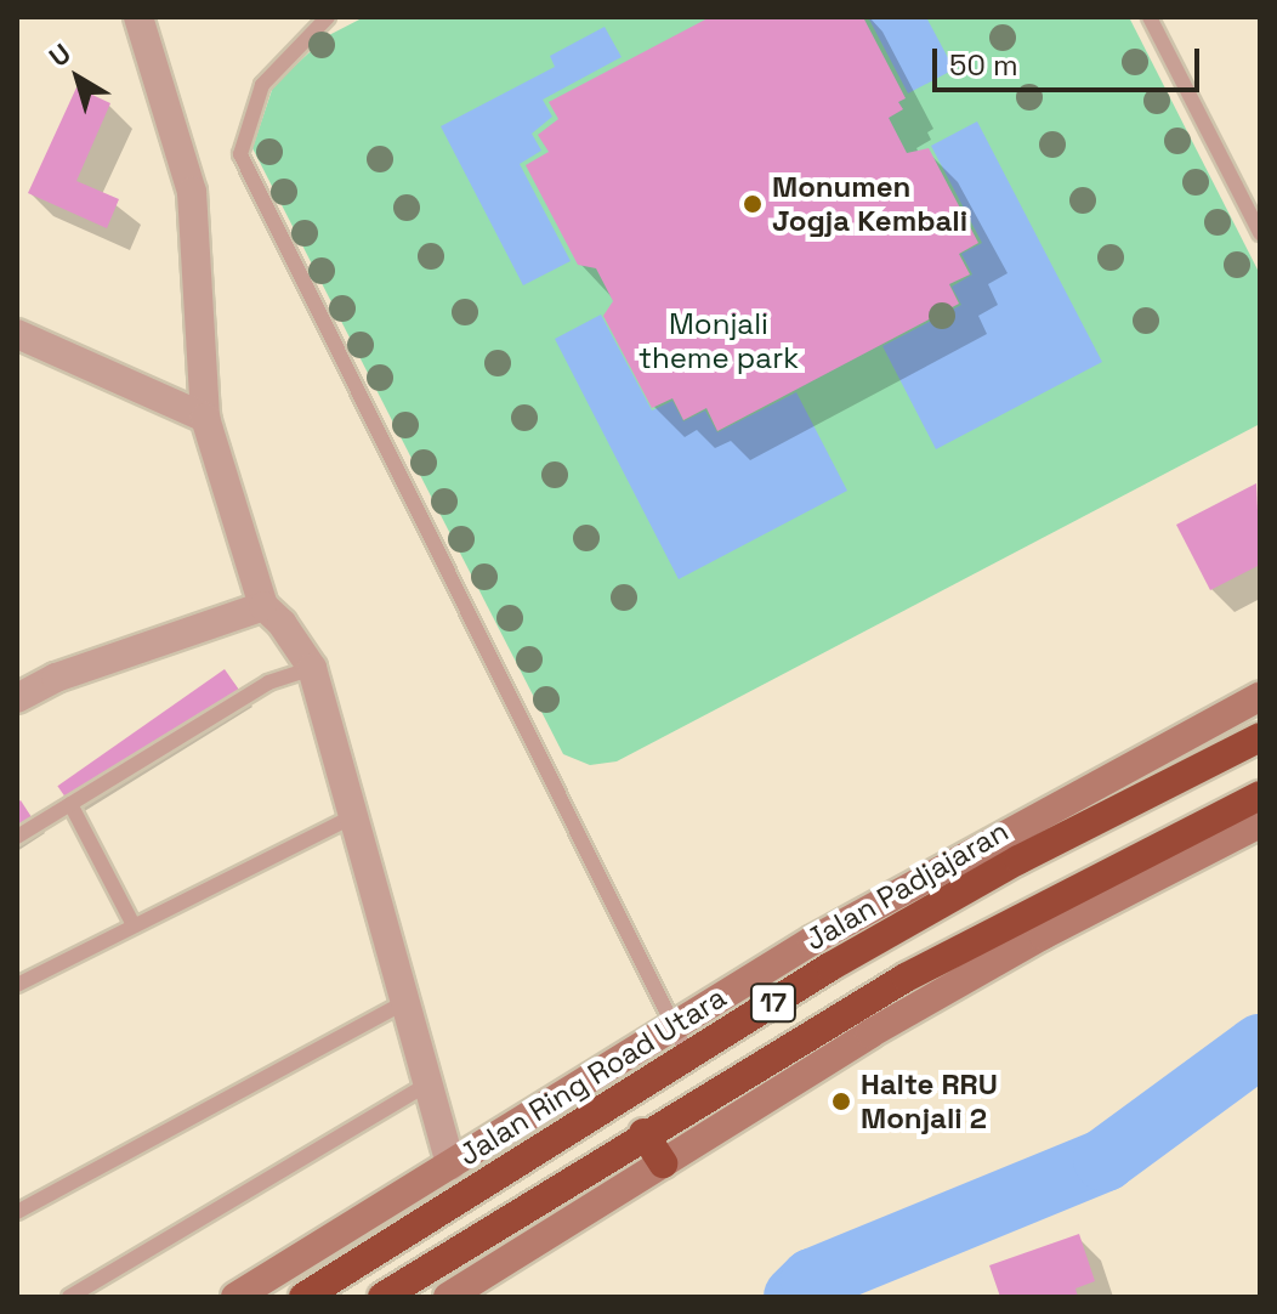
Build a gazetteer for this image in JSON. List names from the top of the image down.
{
  "streets": {
    "highway": ["Jalan Padjajaran", "17"],
    "street": ["Jalan Ring Road Utara"]
  },
  "parks": ["Monjali theme park"],
  "places": ["Monumen Jogja Kembali", "Halte RRU Monjali 2"],
  "scale_bar": "50 m",
  "north": "top left"
}
